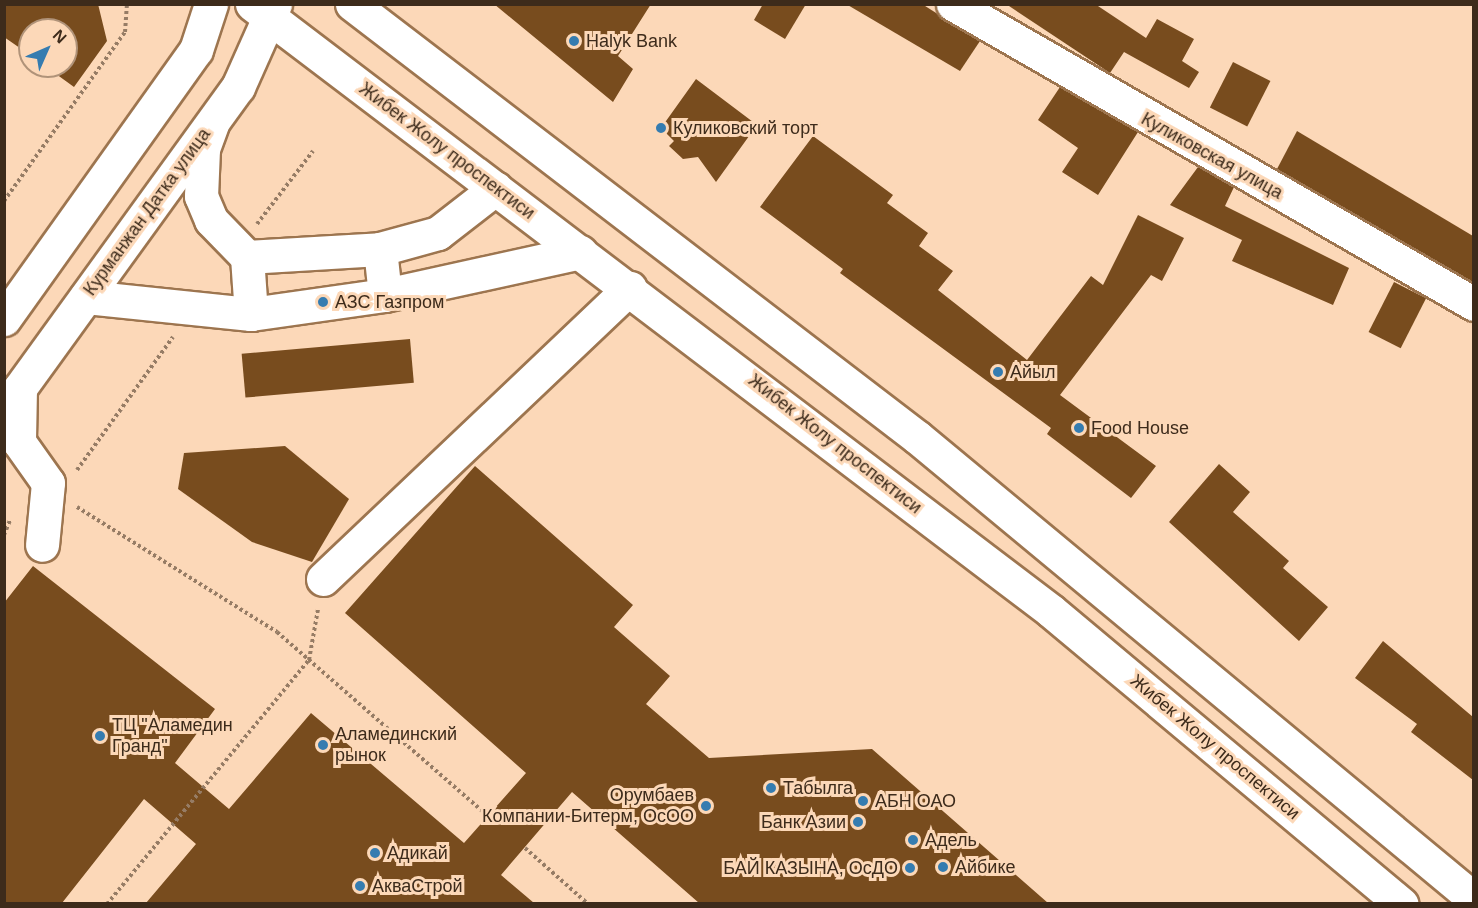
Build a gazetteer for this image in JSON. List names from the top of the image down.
{
  "streets": {
    "main road": ["Жибек Жолу проспектиси", "Куликовская улица", "Курманжан Датка улица"]
  },
  "crossings": [
    ["Жибек Жолу проспектиси", "Курманжан Датка улица"]
  ],
  "places": [
    "Halyk Bank",
    "Куликовский торт",
    "АЗС Газпром",
    "Айыл",
    "Food House",
    "ТЦ \"Аламедин Гранд\"",
    "Аламединский рынок",
    "Табылга",
    "АБН ОАО",
    "Орумбаев Компании-Битерм, ОсОО",
    "Банк Азии",
    "Адель",
    "Адикай",
    "Айбике",
    "БАЙ КАЗЫНА, ОсДО",
    "АкваСтрой"
  ],
  "north": "top right"
}
